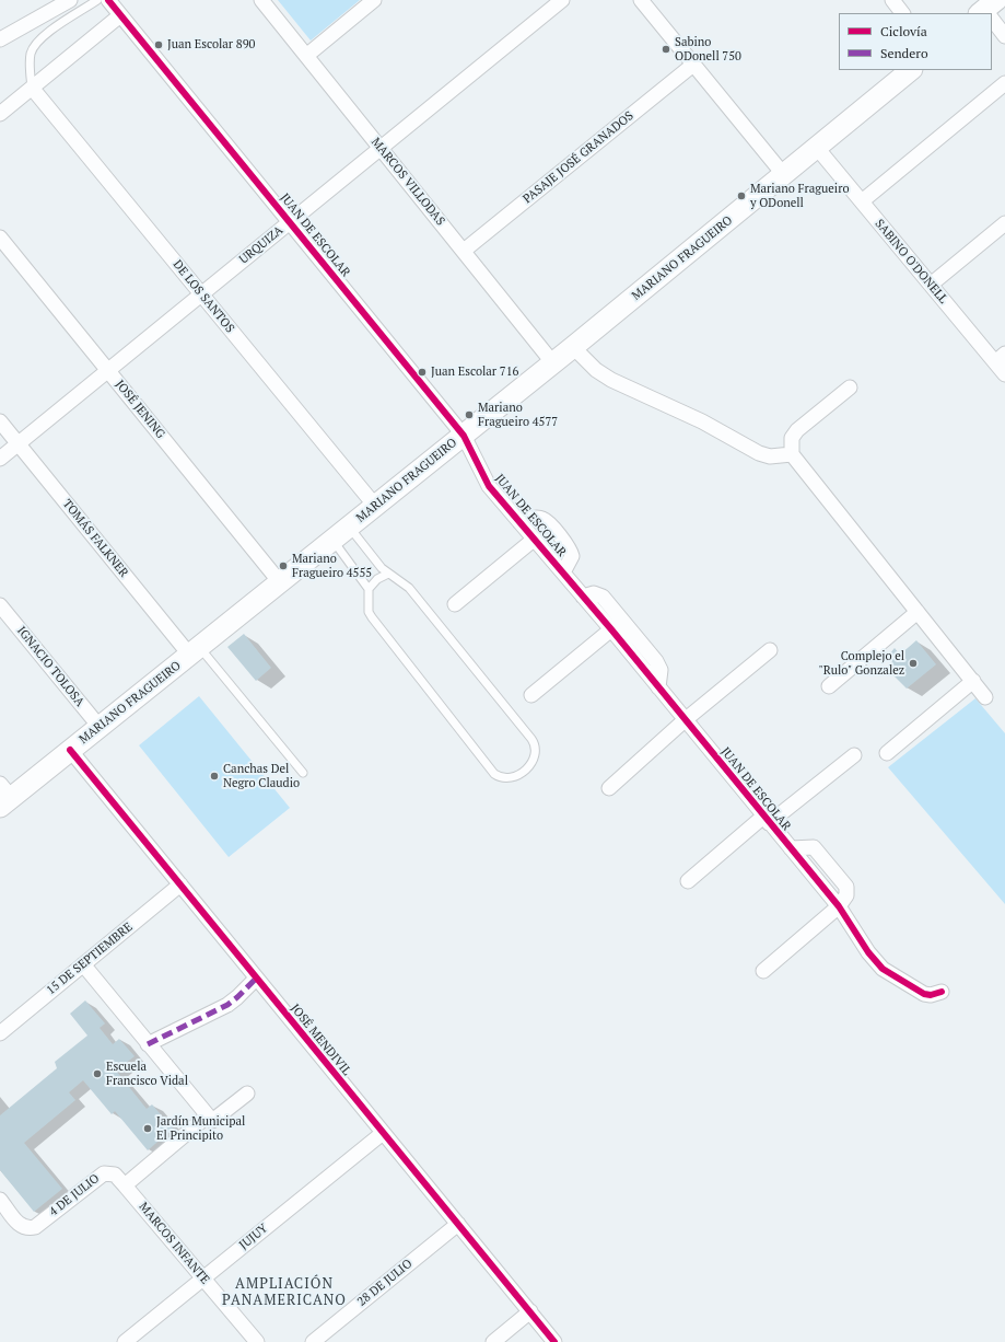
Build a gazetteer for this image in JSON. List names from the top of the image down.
{
  "streets": {
    "main road": ["MARIANO FRAGUEIRO"],
    "street": [
      "PASAJE JOSÉ GRANADOS",
      "MARCOS VILLODAS",
      "JUAN DE ESCOLAR",
      "URQUIZA",
      "SABINO O'DONELL",
      "DE LOS SANTOS",
      "JOSÉ JENING",
      "TOMÁS FALKNER",
      "IGNACIO TOLOSA",
      "15 DE SEPTIEMBRE",
      "JOSÉ MENDIVIL",
      "4 DE JULIO",
      "JUJUY",
      "MARCOS INFANTE",
      "28 DE JULIO"
    ]
  },
  "crossings": [
    ["PASAJE JOSÉ GRANADOS", "MARCOS VILLODAS"],
    ["MARCOS VILLODAS", "URQUIZA"],
    ["MARCOS VILLODAS", "MARIANO FRAGUEIRO"],
    ["JUAN DE ESCOLAR", "URQUIZA"],
    ["JUAN DE ESCOLAR", "MARIANO FRAGUEIRO"],
    ["URQUIZA", "DE LOS SANTOS"],
    ["URQUIZA", "JOSÉ JENING"],
    ["URQUIZA", "TOMÁS FALKNER"],
    ["MARIANO FRAGUEIRO", "SABINO O'DONELL"],
    ["MARIANO FRAGUEIRO", "DE LOS SANTOS"],
    ["MARIANO FRAGUEIRO", "JOSÉ JENING"],
    ["MARIANO FRAGUEIRO", "TOMÁS FALKNER"],
    ["MARIANO FRAGUEIRO", "IGNACIO TOLOSA"],
    ["MARIANO FRAGUEIRO", "JOSÉ MENDIVIL"],
    ["15 DE SEPTIEMBRE", "JOSÉ MENDIVIL"],
    ["JOSÉ MENDIVIL", "JUJUY"],
    ["JOSÉ MENDIVIL", "28 DE JULIO"],
    ["4 DE JULIO", "MARCOS INFANTE"],
    ["JUJUY", "MARCOS INFANTE"]
  ],
  "districts": ["AMPLIACIÓN PANAMERICANO"],
  "places": [
    "Juan Escolar 890",
    "Sabino ODonell 750",
    "Mariano Fragueiro y ODonell",
    "Juan Escolar 716",
    "Mariano Fragueiro 4577",
    "Mariano Fragueiro 4555",
    "Complejo el \"Rulo\" Gonzalez",
    "Canchas Del Negro Claudio",
    "Escuela Francisco Vidal",
    "Jardín Municipal El Principito"
  ],
  "legend": ["Ciclovía", "Sendero"]
}
